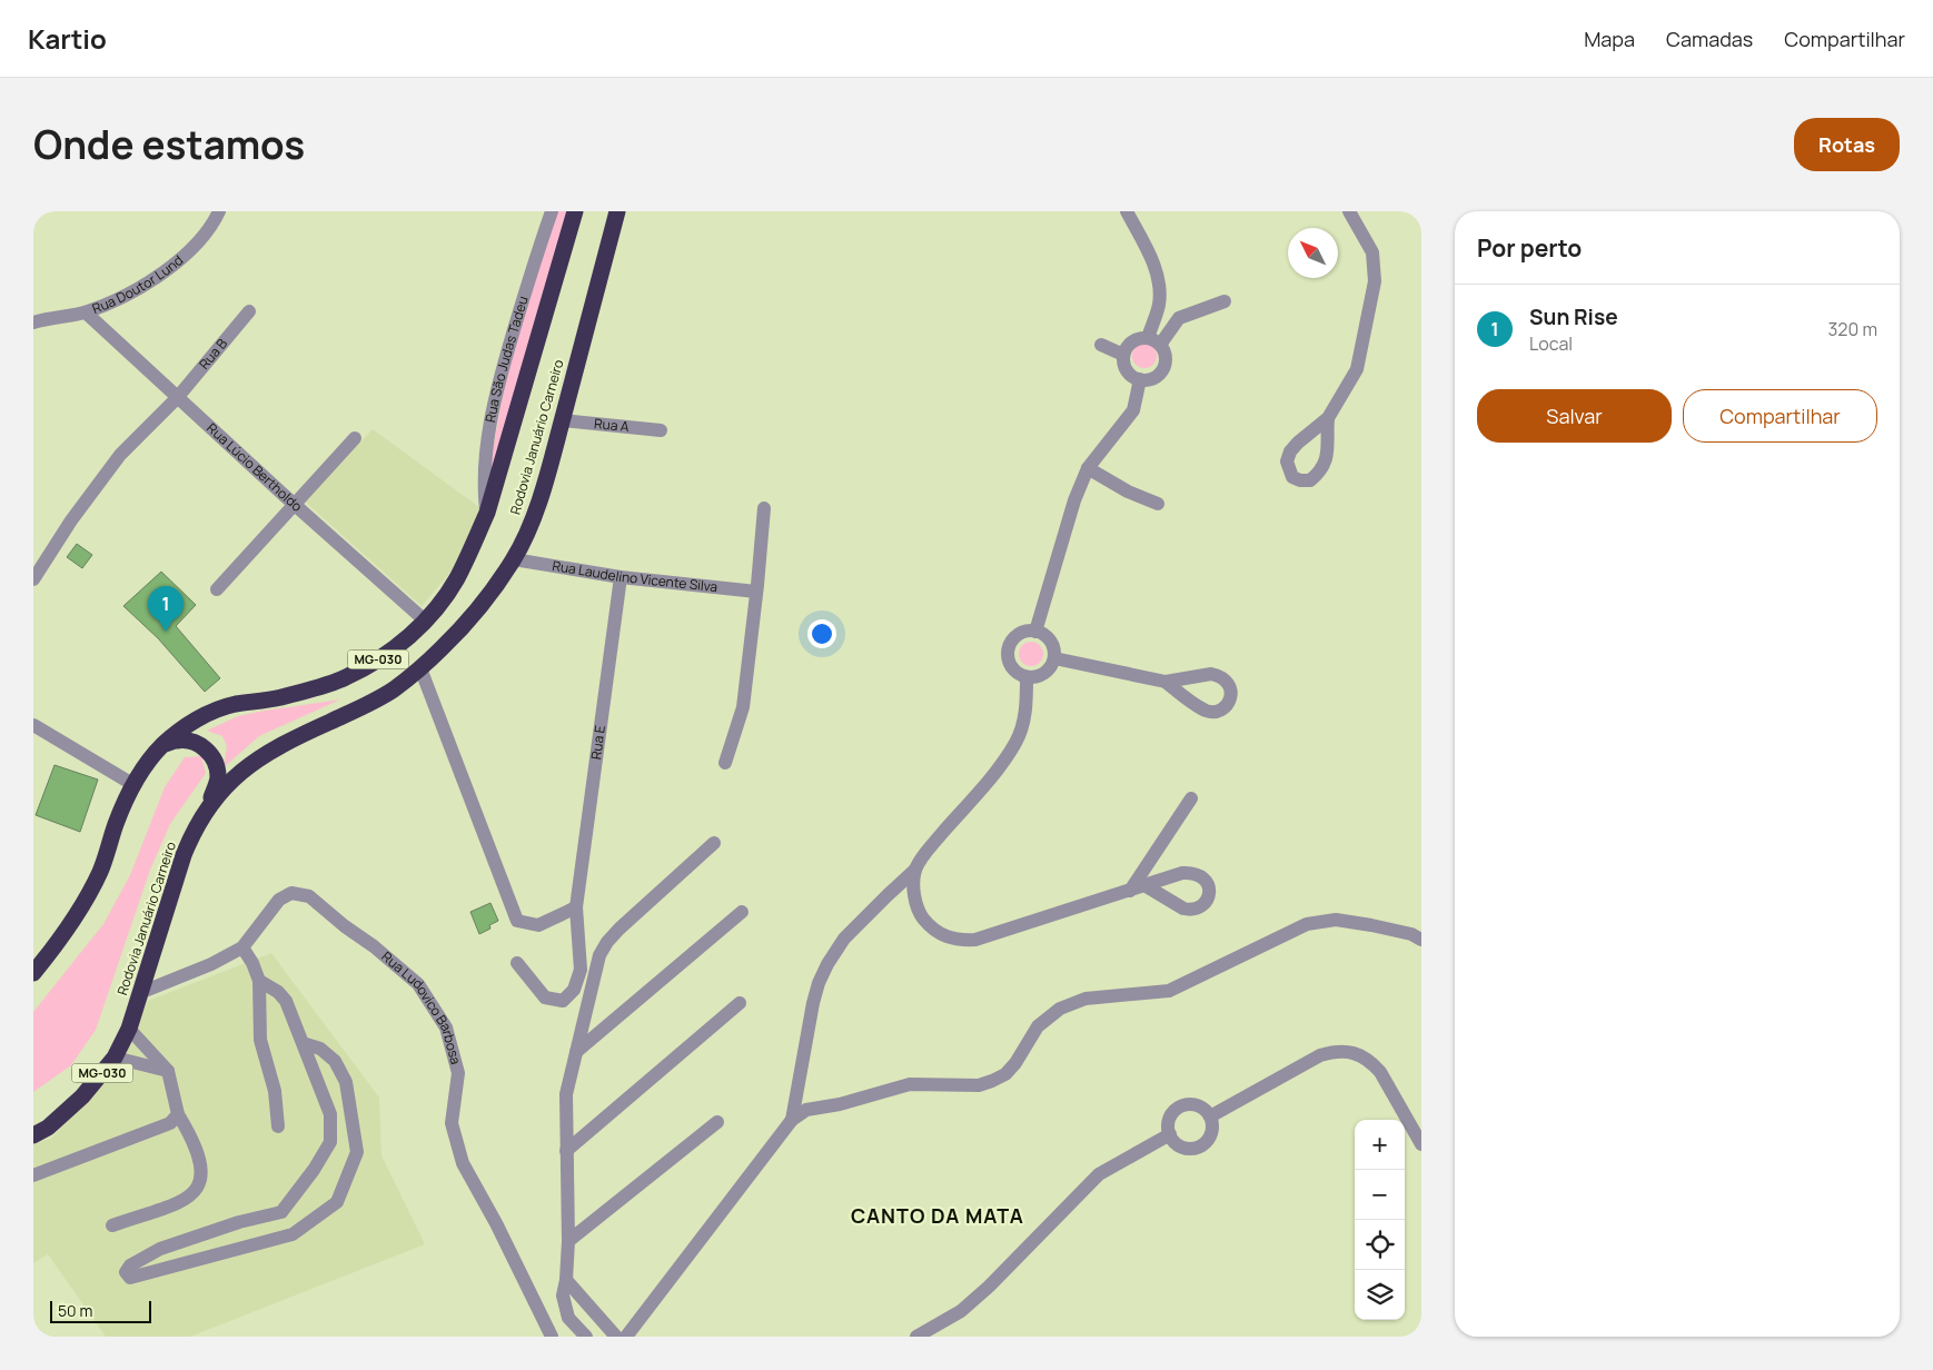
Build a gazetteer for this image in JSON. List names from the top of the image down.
{
  "streets": {
    "highway": ["Rodovia Januário Carneiro", "MG-030"],
    "street": [
      "Rua Doutor Lund",
      "Rua B",
      "Rua São Judas Tadeu",
      "Rua A",
      "Rua Lúcio Bertholdo",
      "Rua Laudelino Vicente Silva",
      "Rua E",
      "Rua Ludovico Barbosa"
    ]
  },
  "crossings": [
    ["Rua Doutor Lund", "Rua Lúcio Bertholdo"],
    ["Rua B", "Rua Lúcio Bertholdo"],
    ["Rua São Judas Tadeu", "Rodovia Januário Carneiro"],
    ["Rua A", "Rodovia Januário Carneiro"],
    ["Rodovia Januário Carneiro", "Rua Lúcio Bertholdo"],
    ["Rodovia Januário Carneiro", "Rua Laudelino Vicente Silva"],
    ["Rodovia Januário Carneiro", "Rua Ludovico Barbosa"],
    ["Rua Laudelino Vicente Silva", "Rua E"]
  ],
  "districts": ["CANTO DA MATA"],
  "scale_bar": "50 m",
  "north": "top left",
  "page": {
    "header": "Kartio",
    "nav": ["Mapa", "Camadas", "Compartilhar"],
    "title": "Onde estamos",
    "buttons": [
      "Rotas",
      ["Salvar", "Compartilhar"]
    ],
    "heading": "Por perto",
    "list": [
      {
        "mark": "1",
        "name": "Sun Rise",
        "note": "Local",
        "value": "320 m"
      }
    ],
    "pins": "1",
    "map_buttons": ["+", "−"],
    "scale": "50 m"
  }
}
